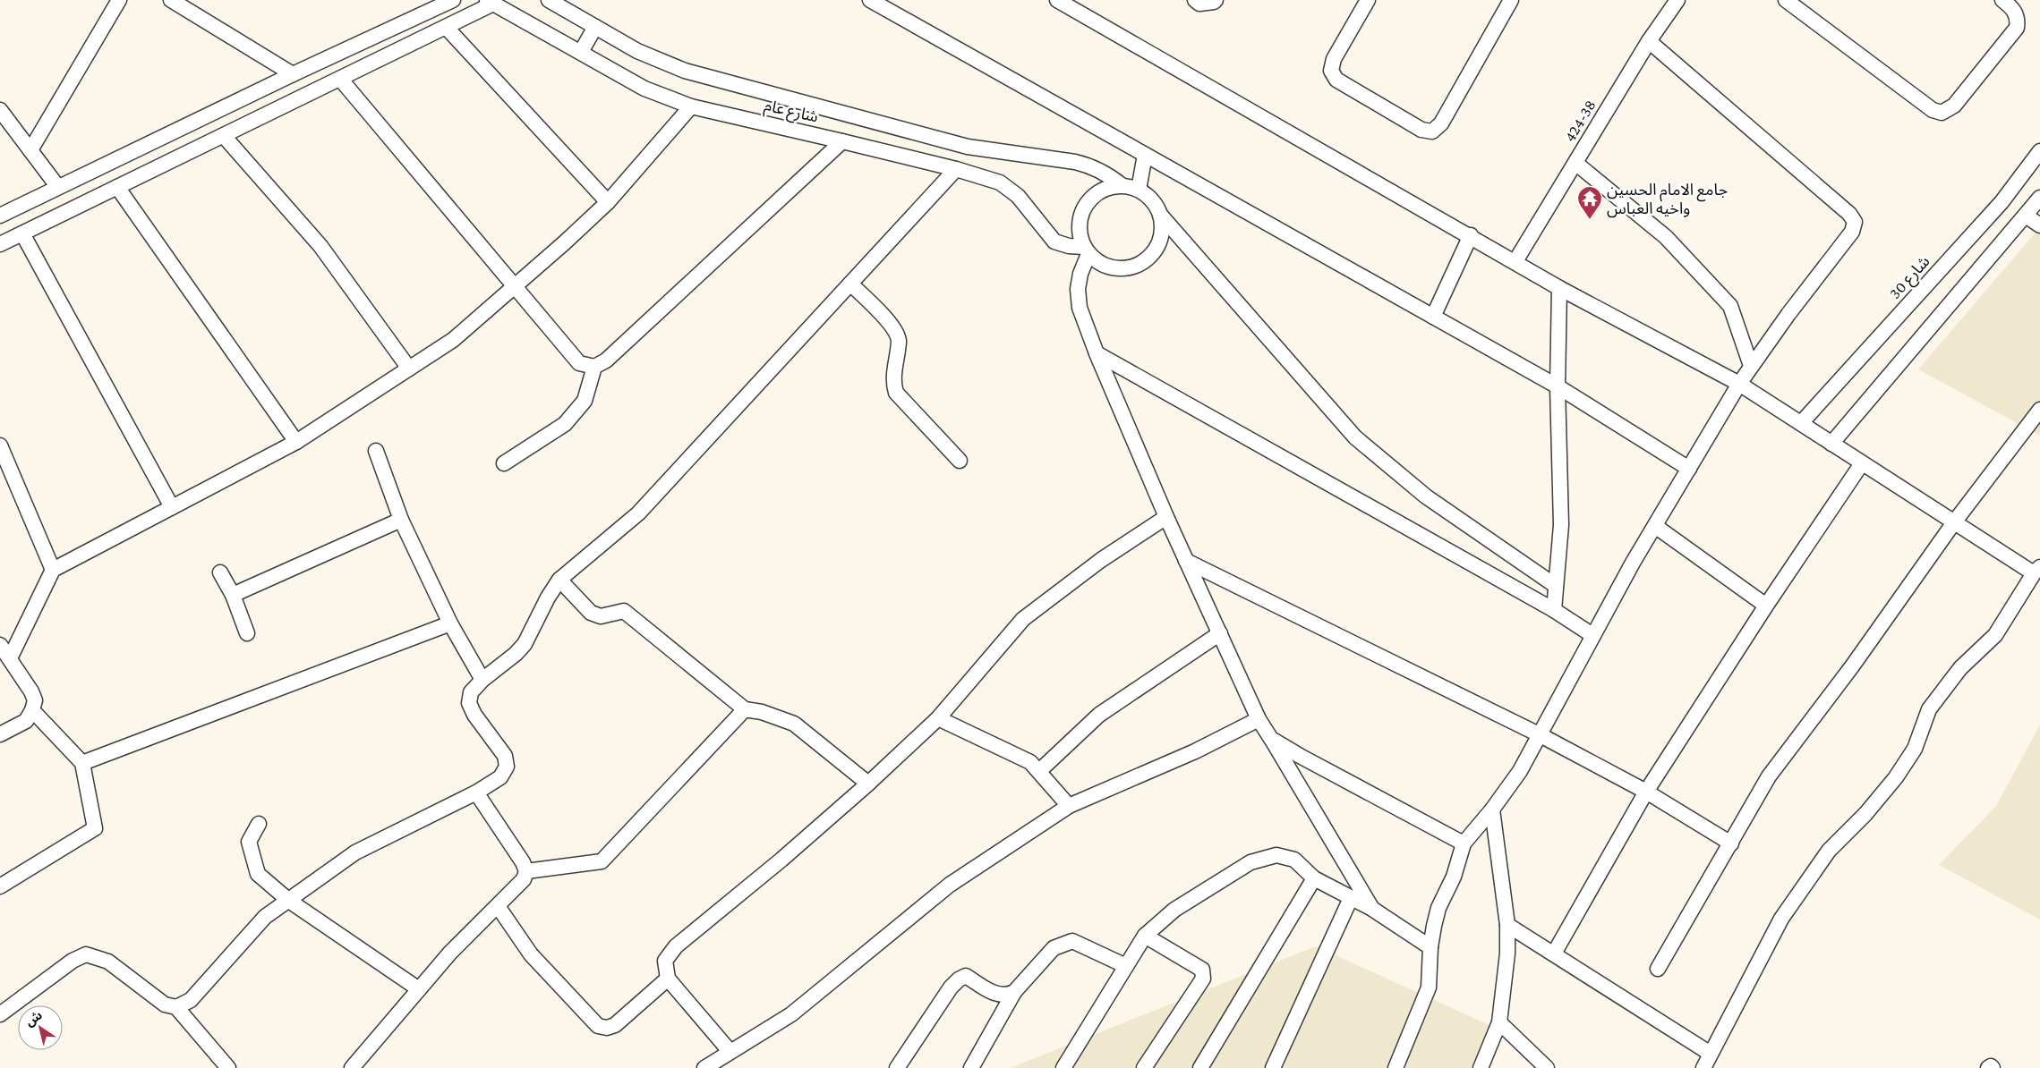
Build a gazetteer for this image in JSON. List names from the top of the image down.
{
  "streets": {
    "street": ["شارع عام", "424-38", "شارع 30"]
  },
  "places": {
    "temple": ["جامع الامام الحسين واخيه العباس"]
  },
  "north": "top left"
}
